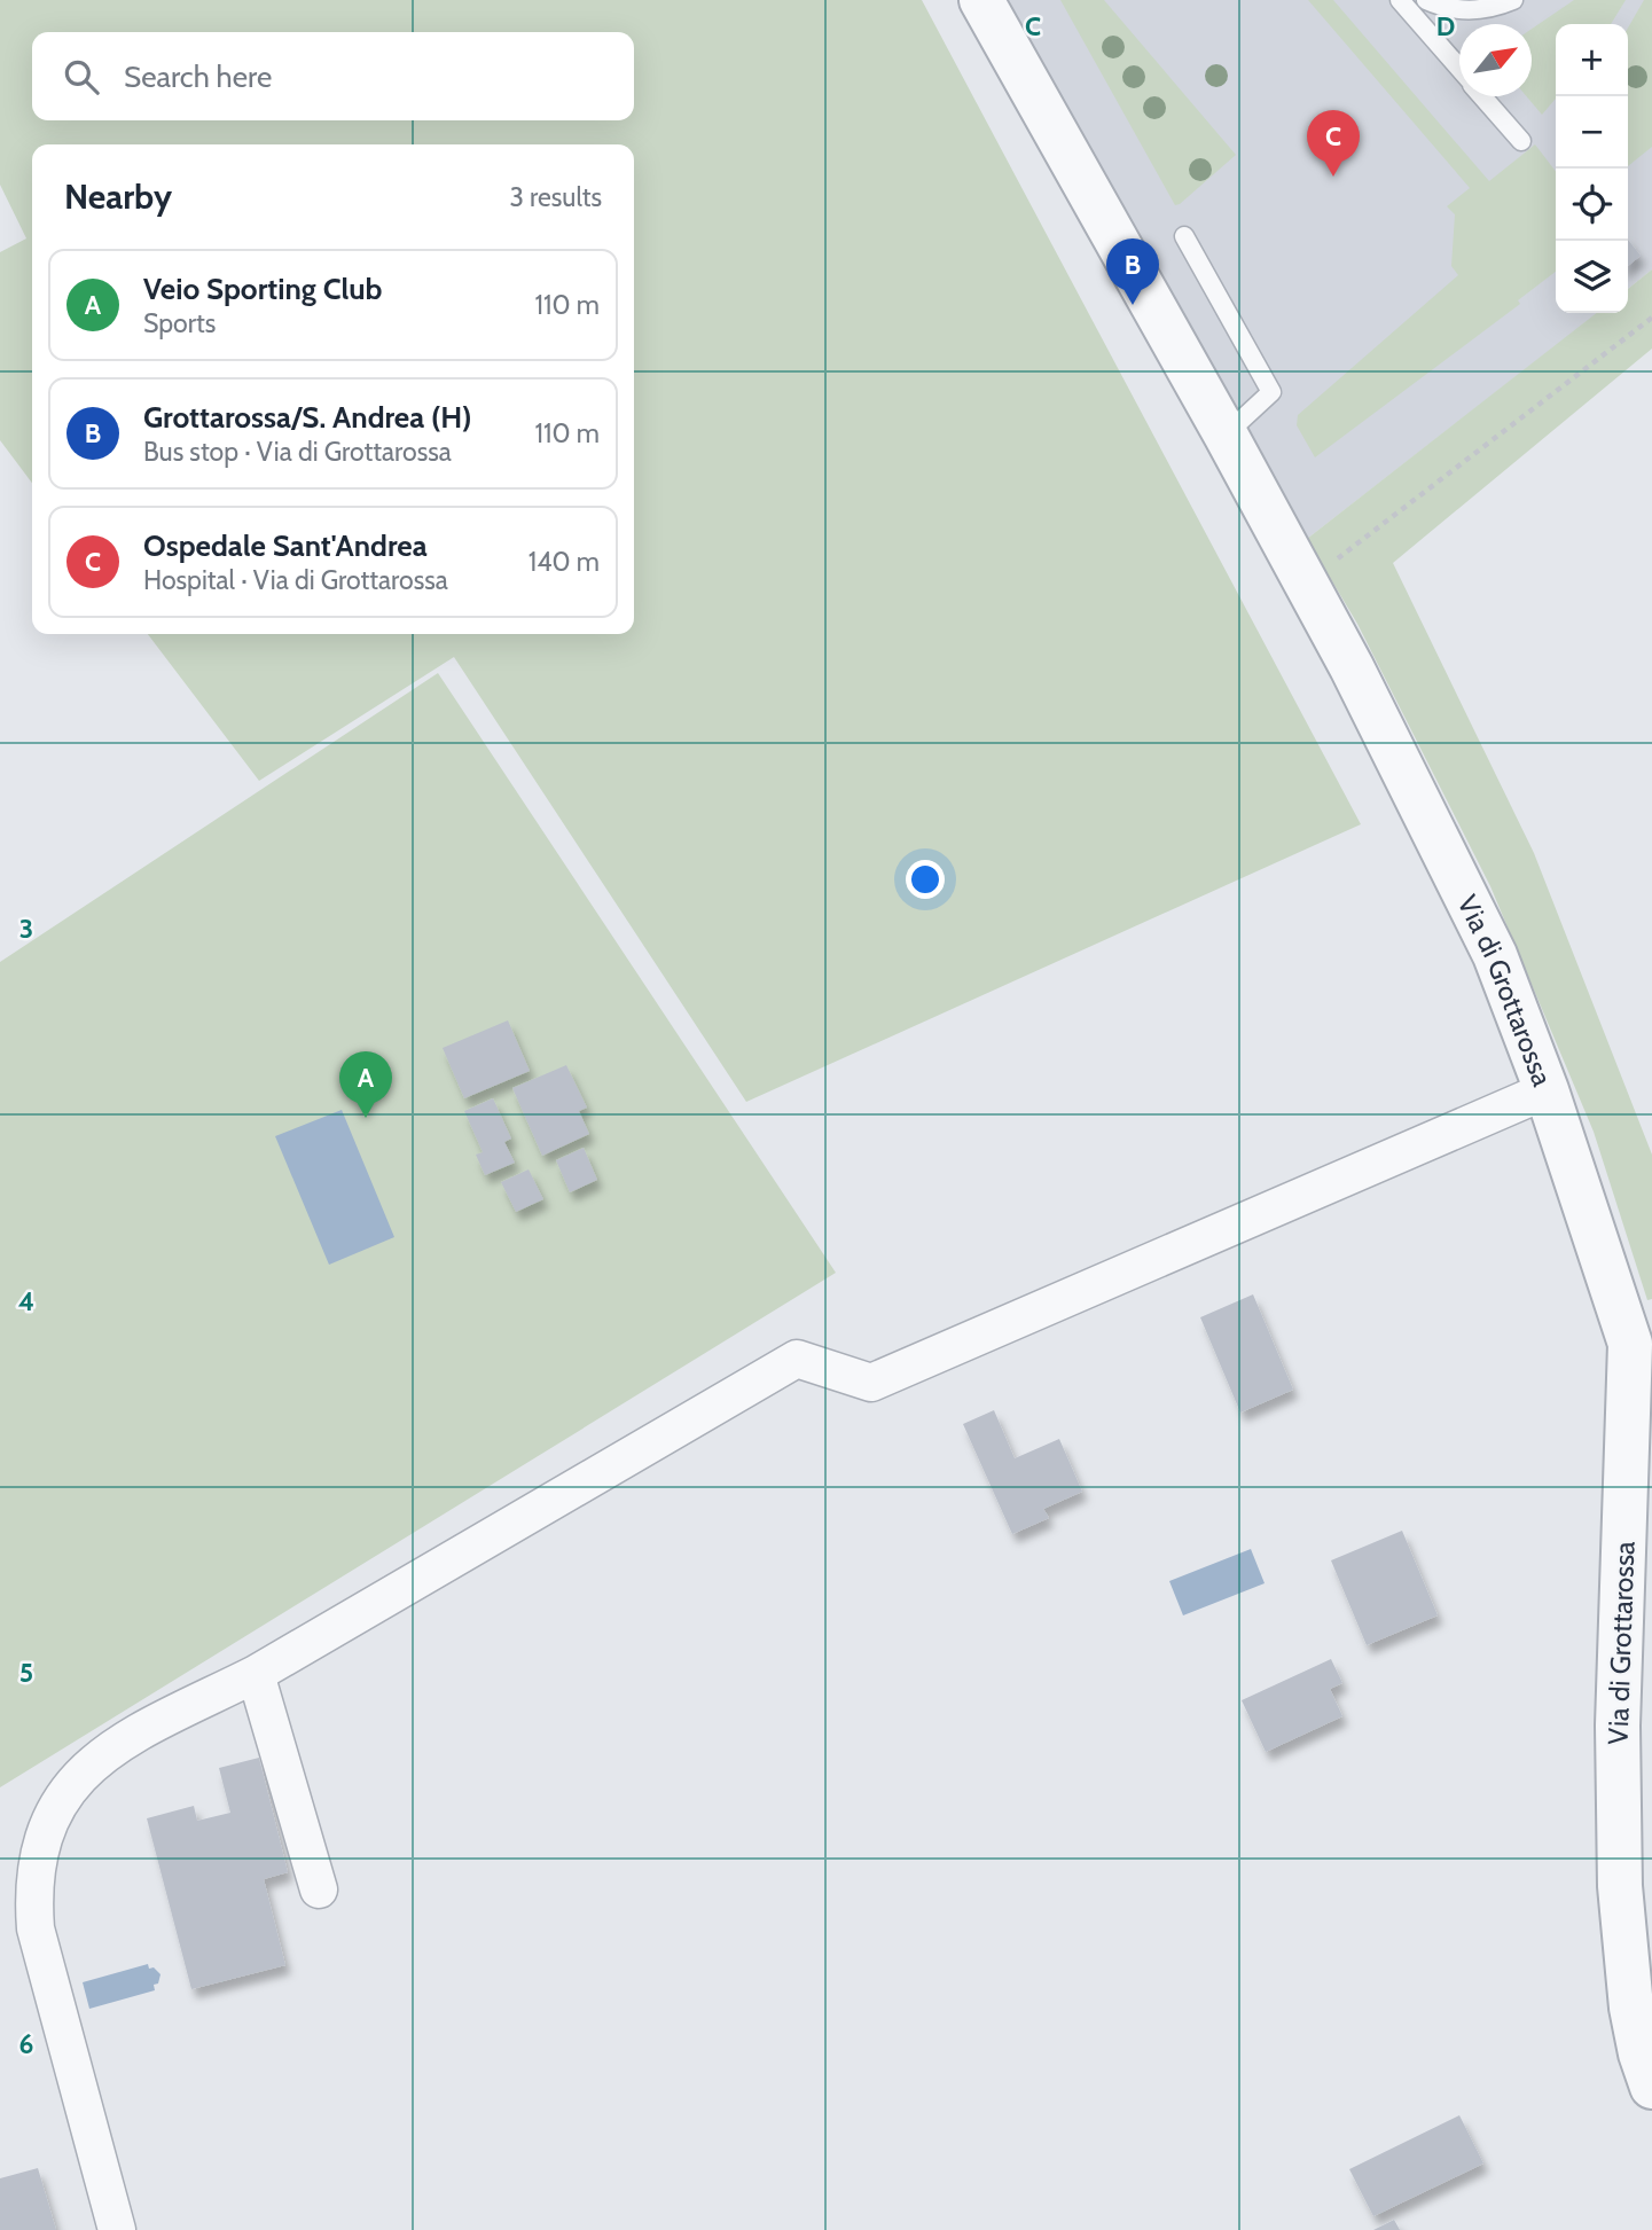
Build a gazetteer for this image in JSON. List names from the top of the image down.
{
  "streets": {
    "street": ["Via di Grottarossa"]
  },
  "north": "top right",
  "page": {
    "map_buttons": ["+", "−"],
    "search": "Search here",
    "pins": ["C", "B", "A"],
    "heading": ["Nearby", "3 results"],
    "list": [
      {
        "mark": "A",
        "name": "Veio Sporting Club",
        "note": "Sports",
        "value": "110 m"
      },
      {
        "mark": "B",
        "name": "Grottarossa/S. Andrea (H)",
        "note": "Bus stop · Via di Grottarossa",
        "value": "110 m"
      },
      {
        "mark": "C",
        "name": "Ospedale Sant'Andrea",
        "note": "Hospital · Via di Grottarossa",
        "value": "140 m"
      }
    ]
  },
  "grid": {
    "columns": ["C", "D"],
    "rows": [
      "3",
      "4",
      "5",
      "6"
    ]
  }
}
